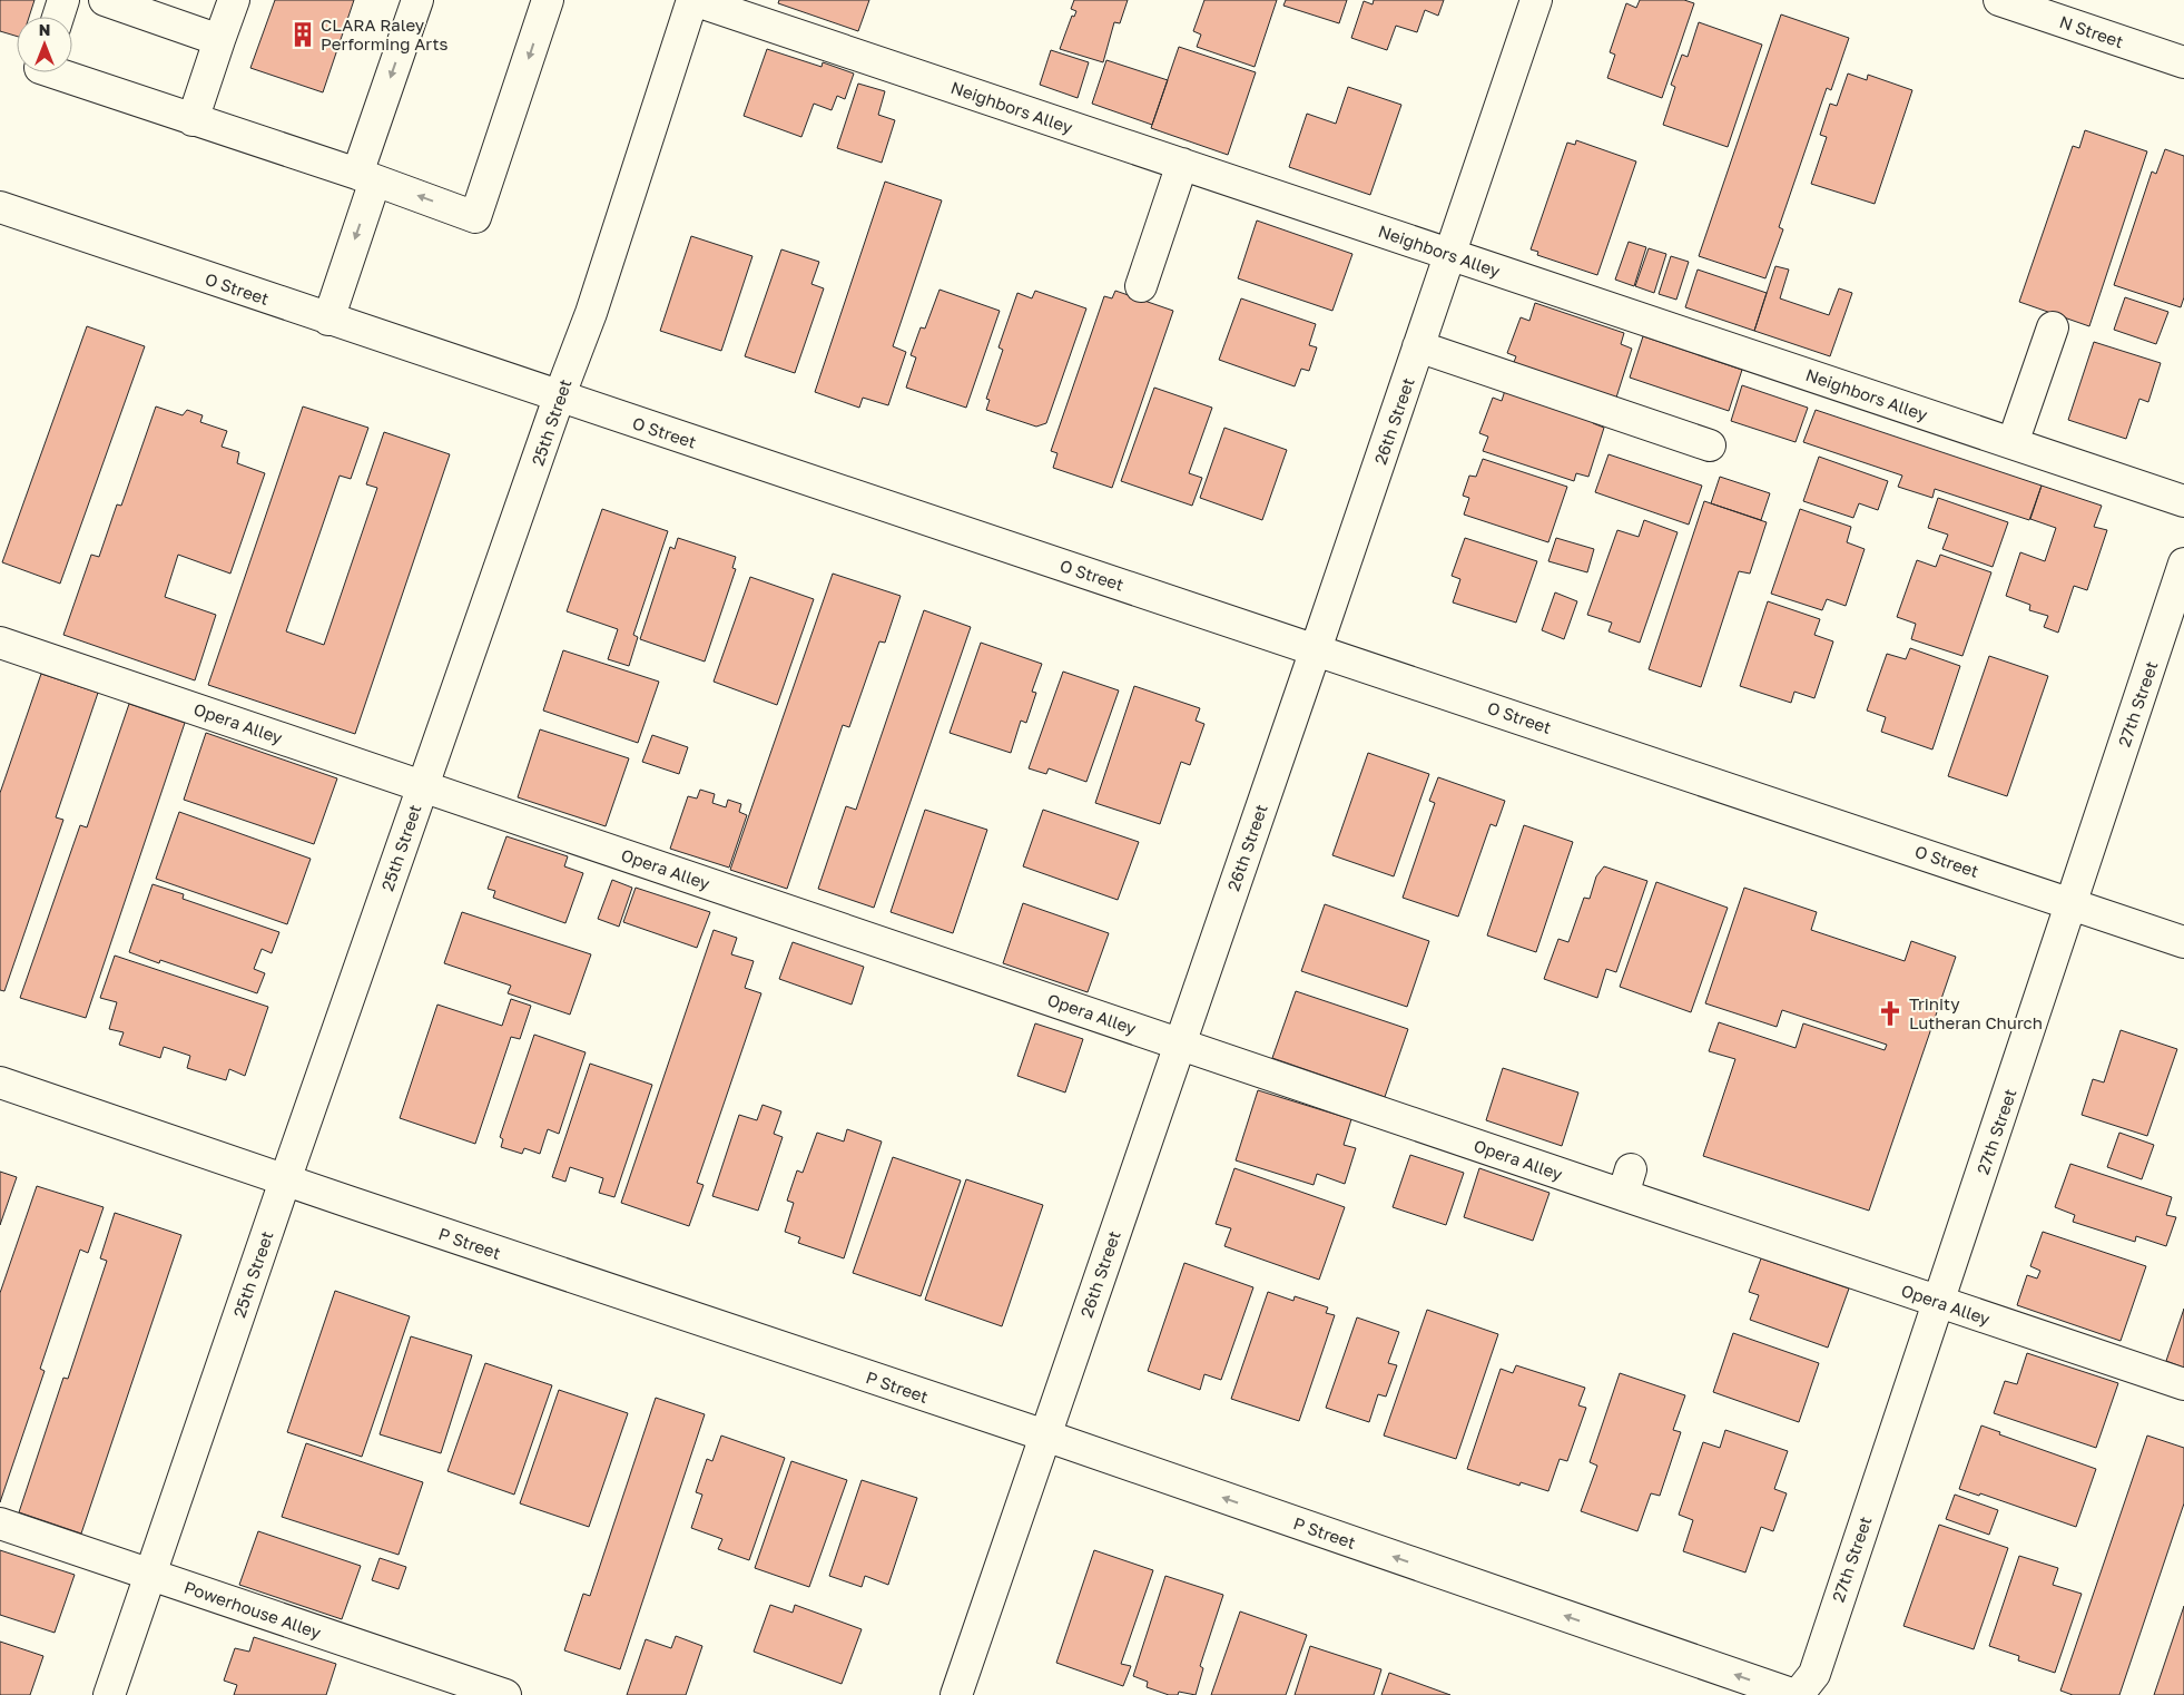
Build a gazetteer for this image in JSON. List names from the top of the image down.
{
  "streets": {
    "street": [
      "N Street",
      "Neighbors Alley",
      "O Street",
      "26th Street",
      "25th Street",
      "27th Street",
      "Opera Alley",
      "P Street",
      "Powerhouse Alley"
    ]
  },
  "crossings": [
    ["Neighbors Alley", "26th Street"],
    ["Neighbors Alley", "25th Street"],
    ["O Street", "26th Street"],
    ["O Street", "25th Street"],
    ["O Street", "27th Street"],
    ["26th Street", "Opera Alley"],
    ["26th Street", "P Street"],
    ["25th Street", "Opera Alley"],
    ["25th Street", "P Street"],
    ["25th Street", "Powerhouse Alley"],
    ["27th Street", "Opera Alley"],
    ["27th Street", "P Street"]
  ],
  "one_way": ["P Street"],
  "places": {
    "building": ["CLARA Raley Performing Arts"],
    "church": ["Trinity Lutheran Church"]
  },
  "north": "top"
}
